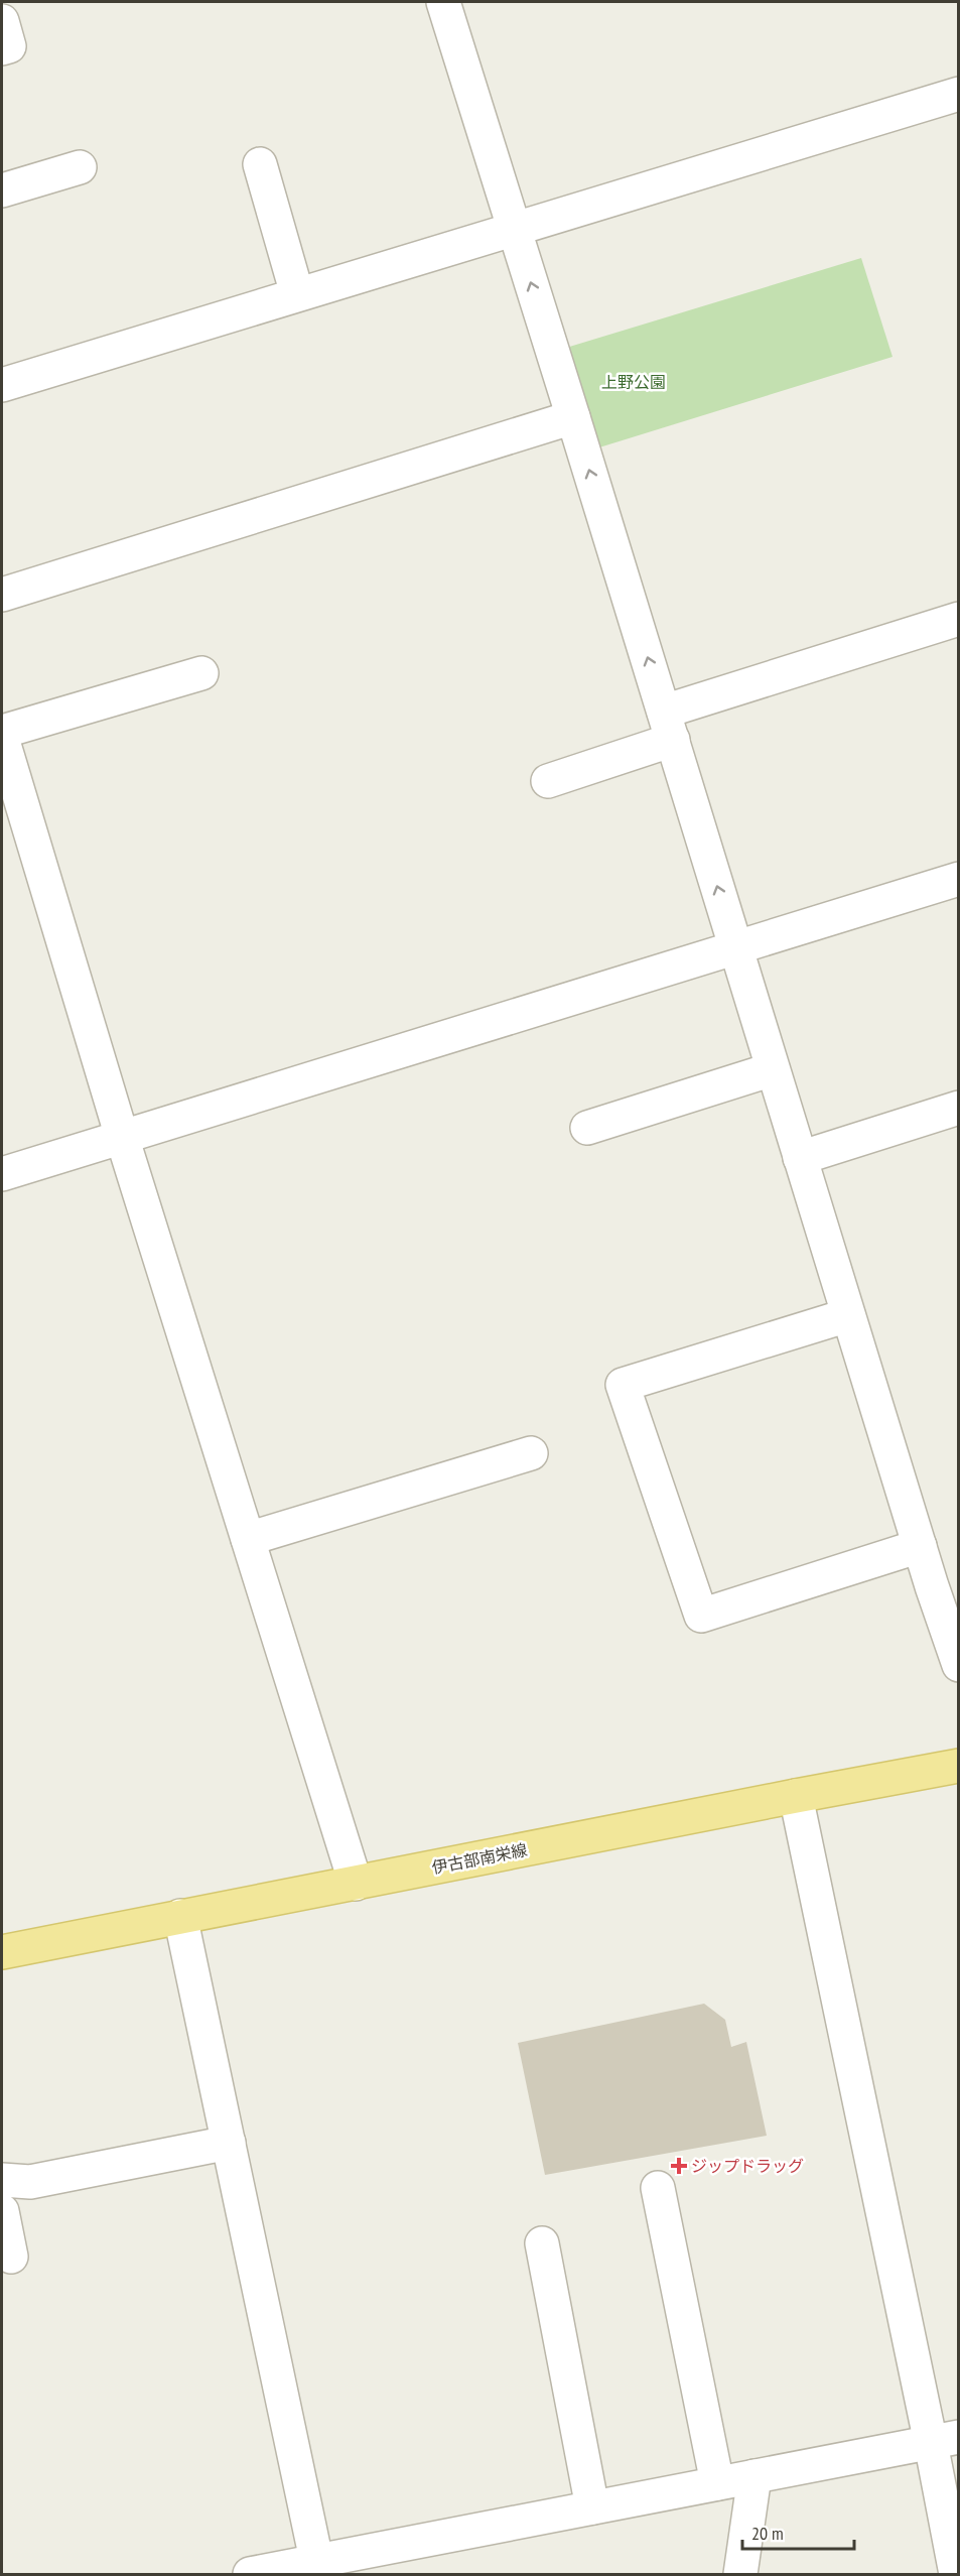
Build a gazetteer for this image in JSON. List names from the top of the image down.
{
  "streets": {
    "main road": ["伊古部南栄線"]
  },
  "parks": ["上野公園"],
  "places": {
    "health": ["ジップドラッグ"]
  },
  "scale_bar": "20 m"
}
